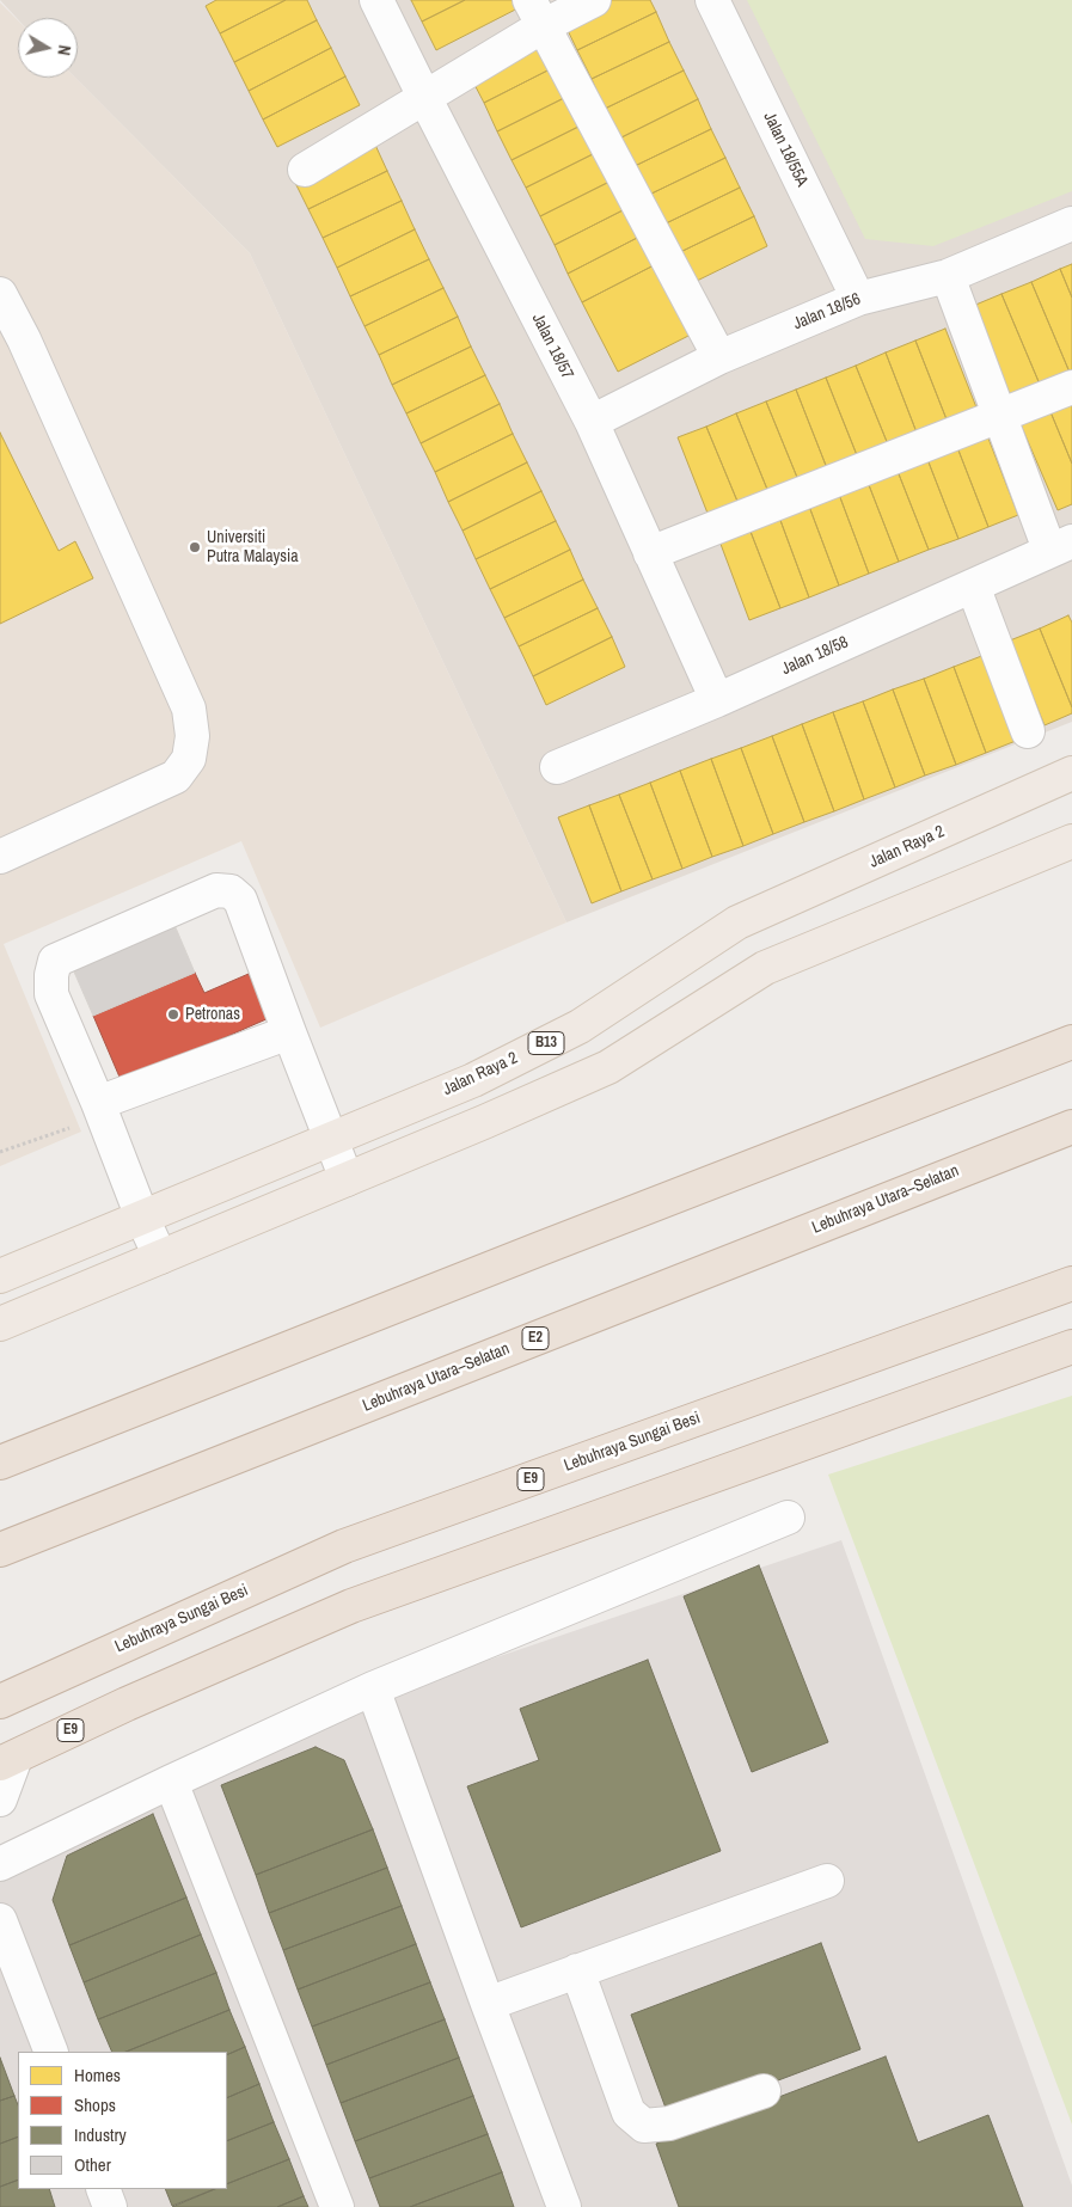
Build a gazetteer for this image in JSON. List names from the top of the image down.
{
  "streets": {
    "highway": [
      "Lebuhraya Utara–Selatan",
      "E2",
      "Lebuhraya Sungai Besi",
      "E9"
    ],
    "main road": ["Jalan Raya 2", "B13"],
    "street": [
      "Jalan 18/55A",
      "Jalan 18/56",
      "Jalan 18/57",
      "Jalan 18/58"
    ]
  },
  "crossings": [
    ["Jalan 18/55A", "Jalan 18/56"],
    ["Jalan 18/56", "Jalan 18/57"],
    ["Jalan 18/57", "Jalan 18/58"]
  ],
  "places": ["Universiti Putra Malaysia", "Petronas"],
  "legend": [
    "Homes",
    "Shops",
    "Industry",
    "Other"
  ],
  "north": "right"
}
